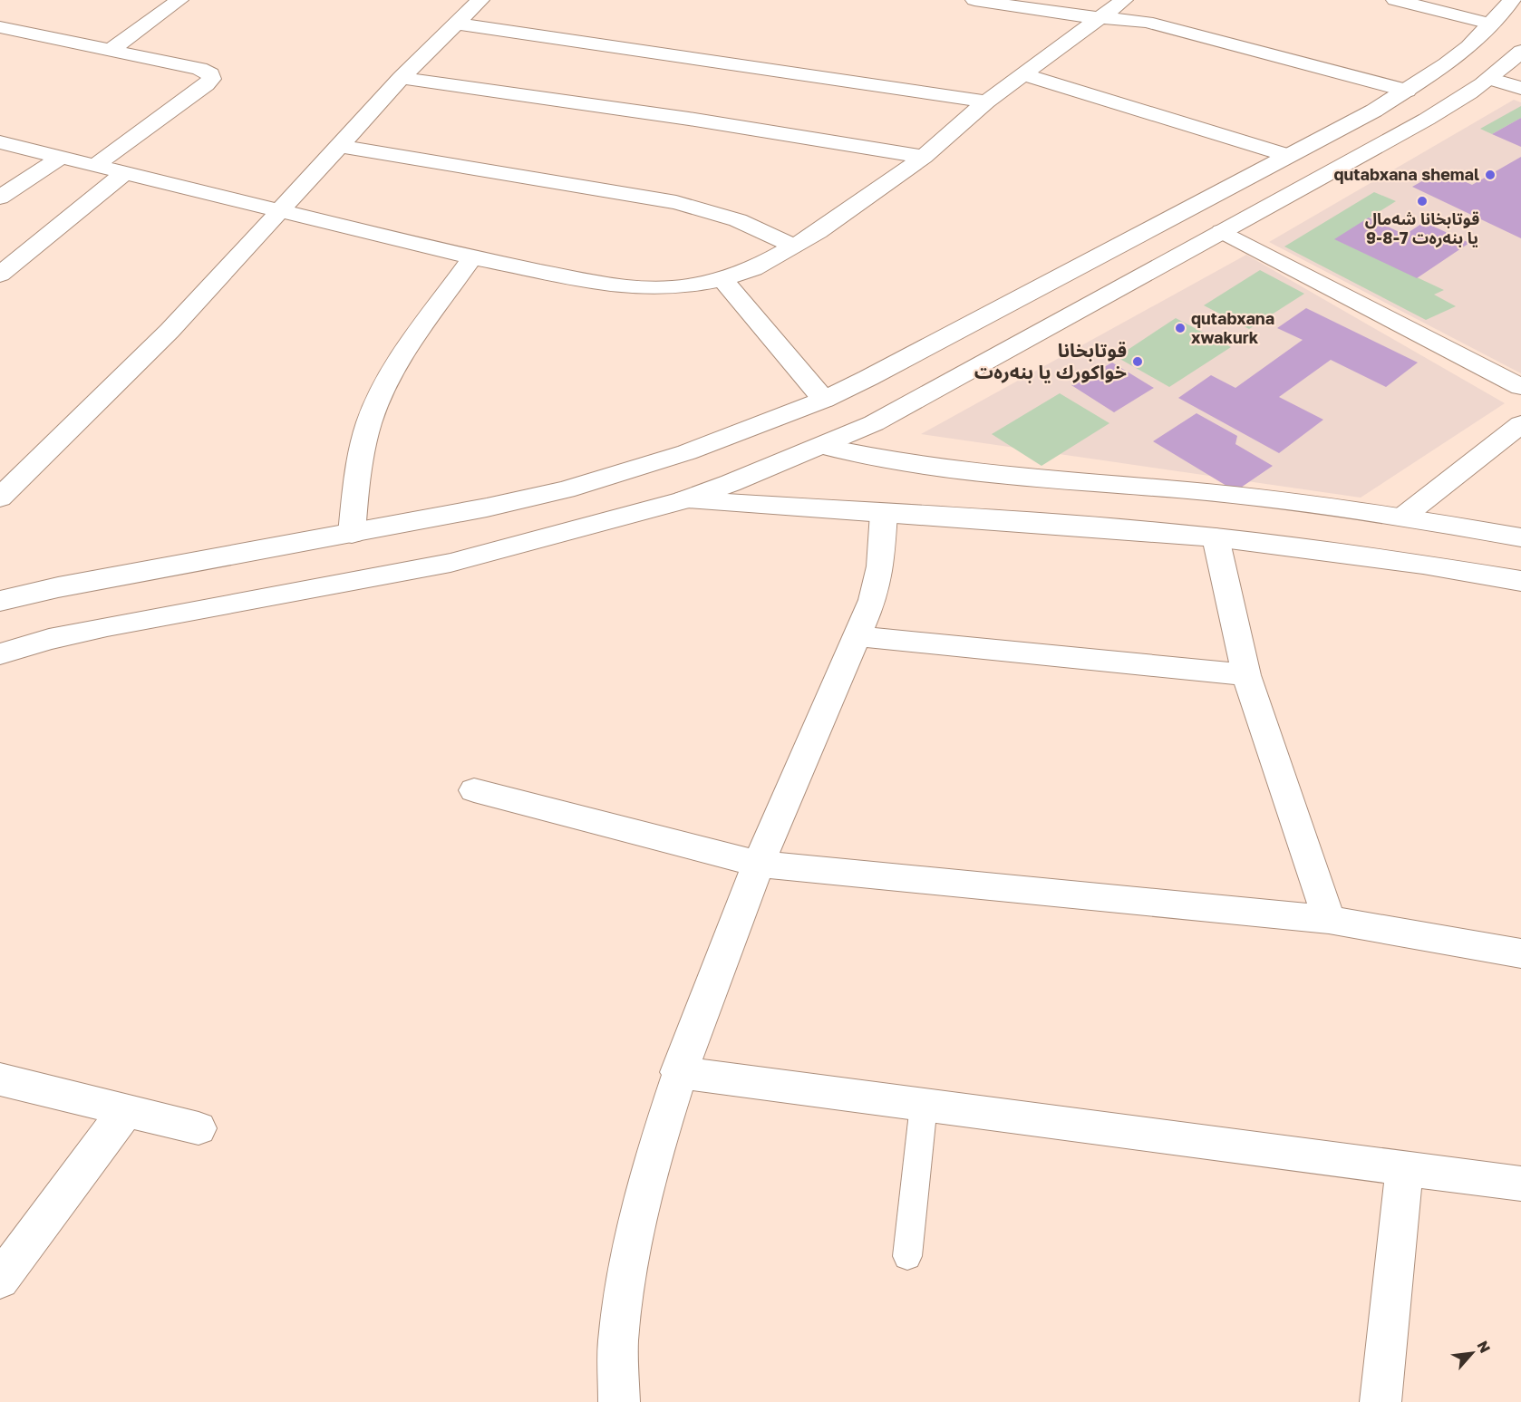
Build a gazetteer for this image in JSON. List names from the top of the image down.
{
  "places": [
    "qutabxana shemal",
    "قوتابخانا شەمال یا بنەرەت 7-8-9",
    "qutabxana xwakurk",
    "قوتابخانا خواکورك یا بنەرەت"
  ],
  "north": "top right"
}
